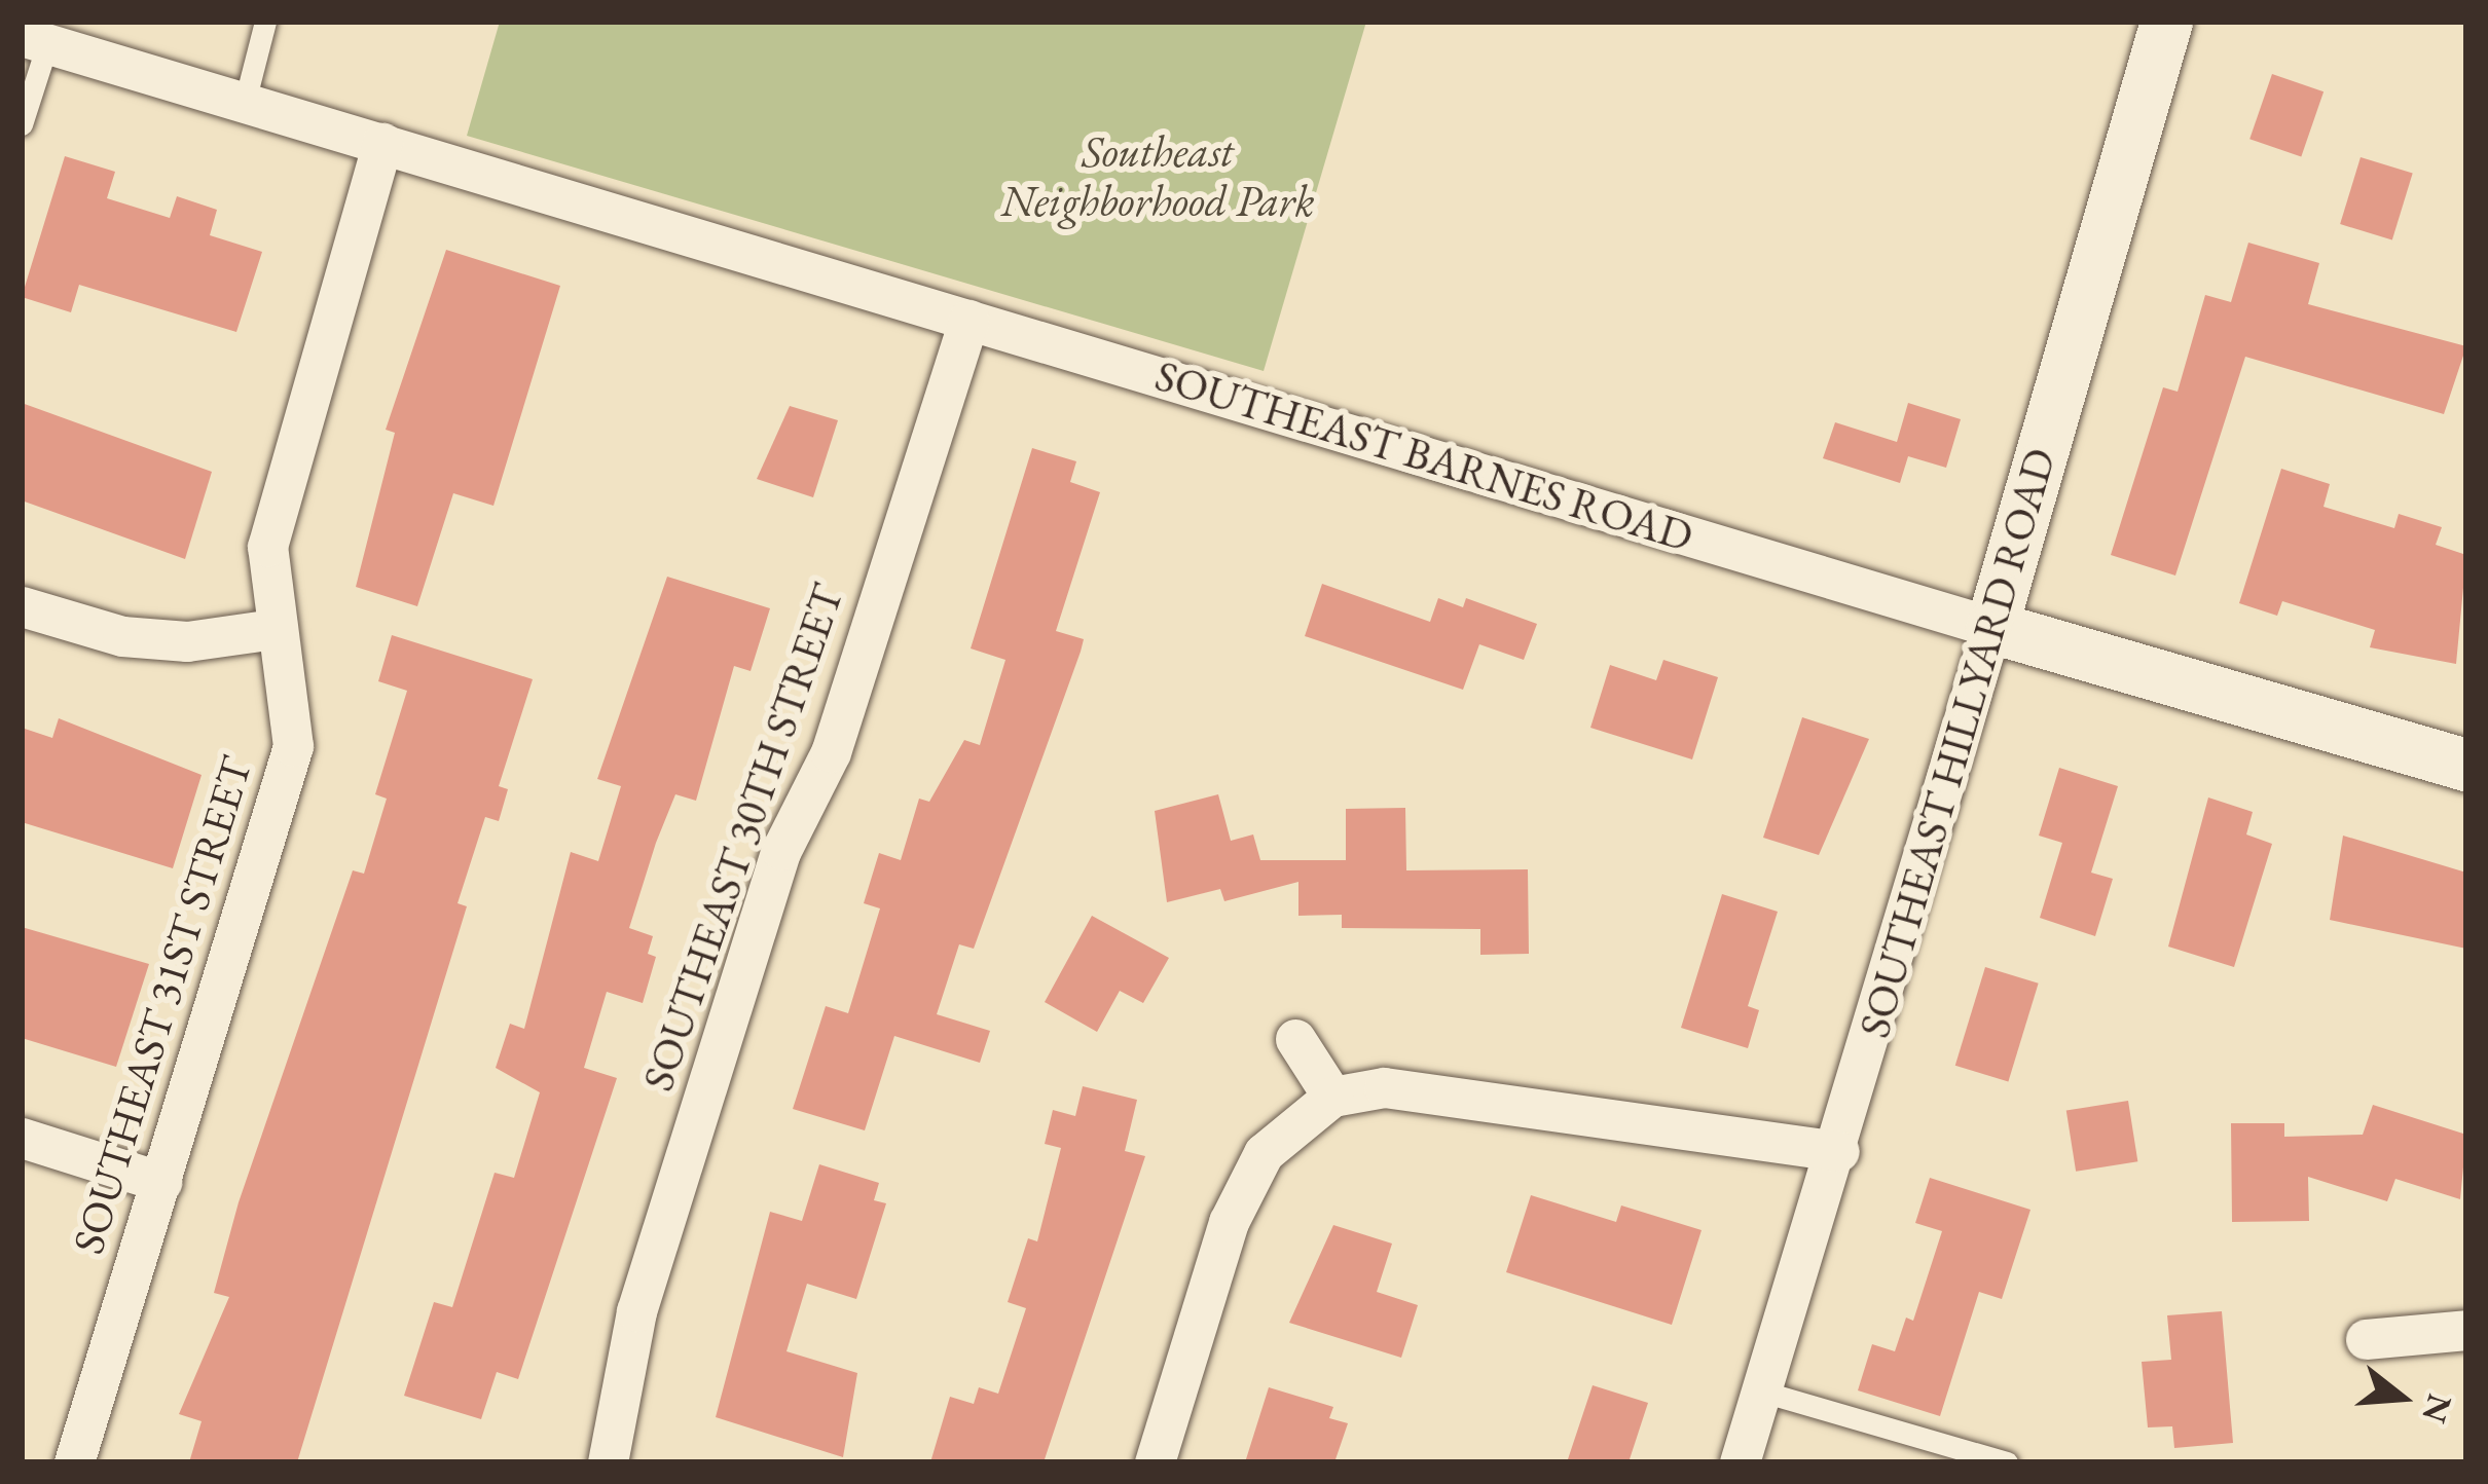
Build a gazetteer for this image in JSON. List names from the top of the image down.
{
  "streets": {
    "street": [
      "SOUTHEAST BARNES ROAD",
      "SOUTHEAST HILLYARD ROAD",
      "SOUTHEAST 30TH STREET",
      "SOUTHEAST 31ST STREET"
    ]
  },
  "crossings": [
    ["SOUTHEAST BARNES ROAD", "SOUTHEAST HILLYARD ROAD"],
    ["SOUTHEAST BARNES ROAD", "SOUTHEAST 30TH STREET"],
    ["SOUTHEAST BARNES ROAD", "SOUTHEAST 31ST STREET"]
  ],
  "parks": ["Southeast Neighborhood Park"],
  "north": "right"
}
